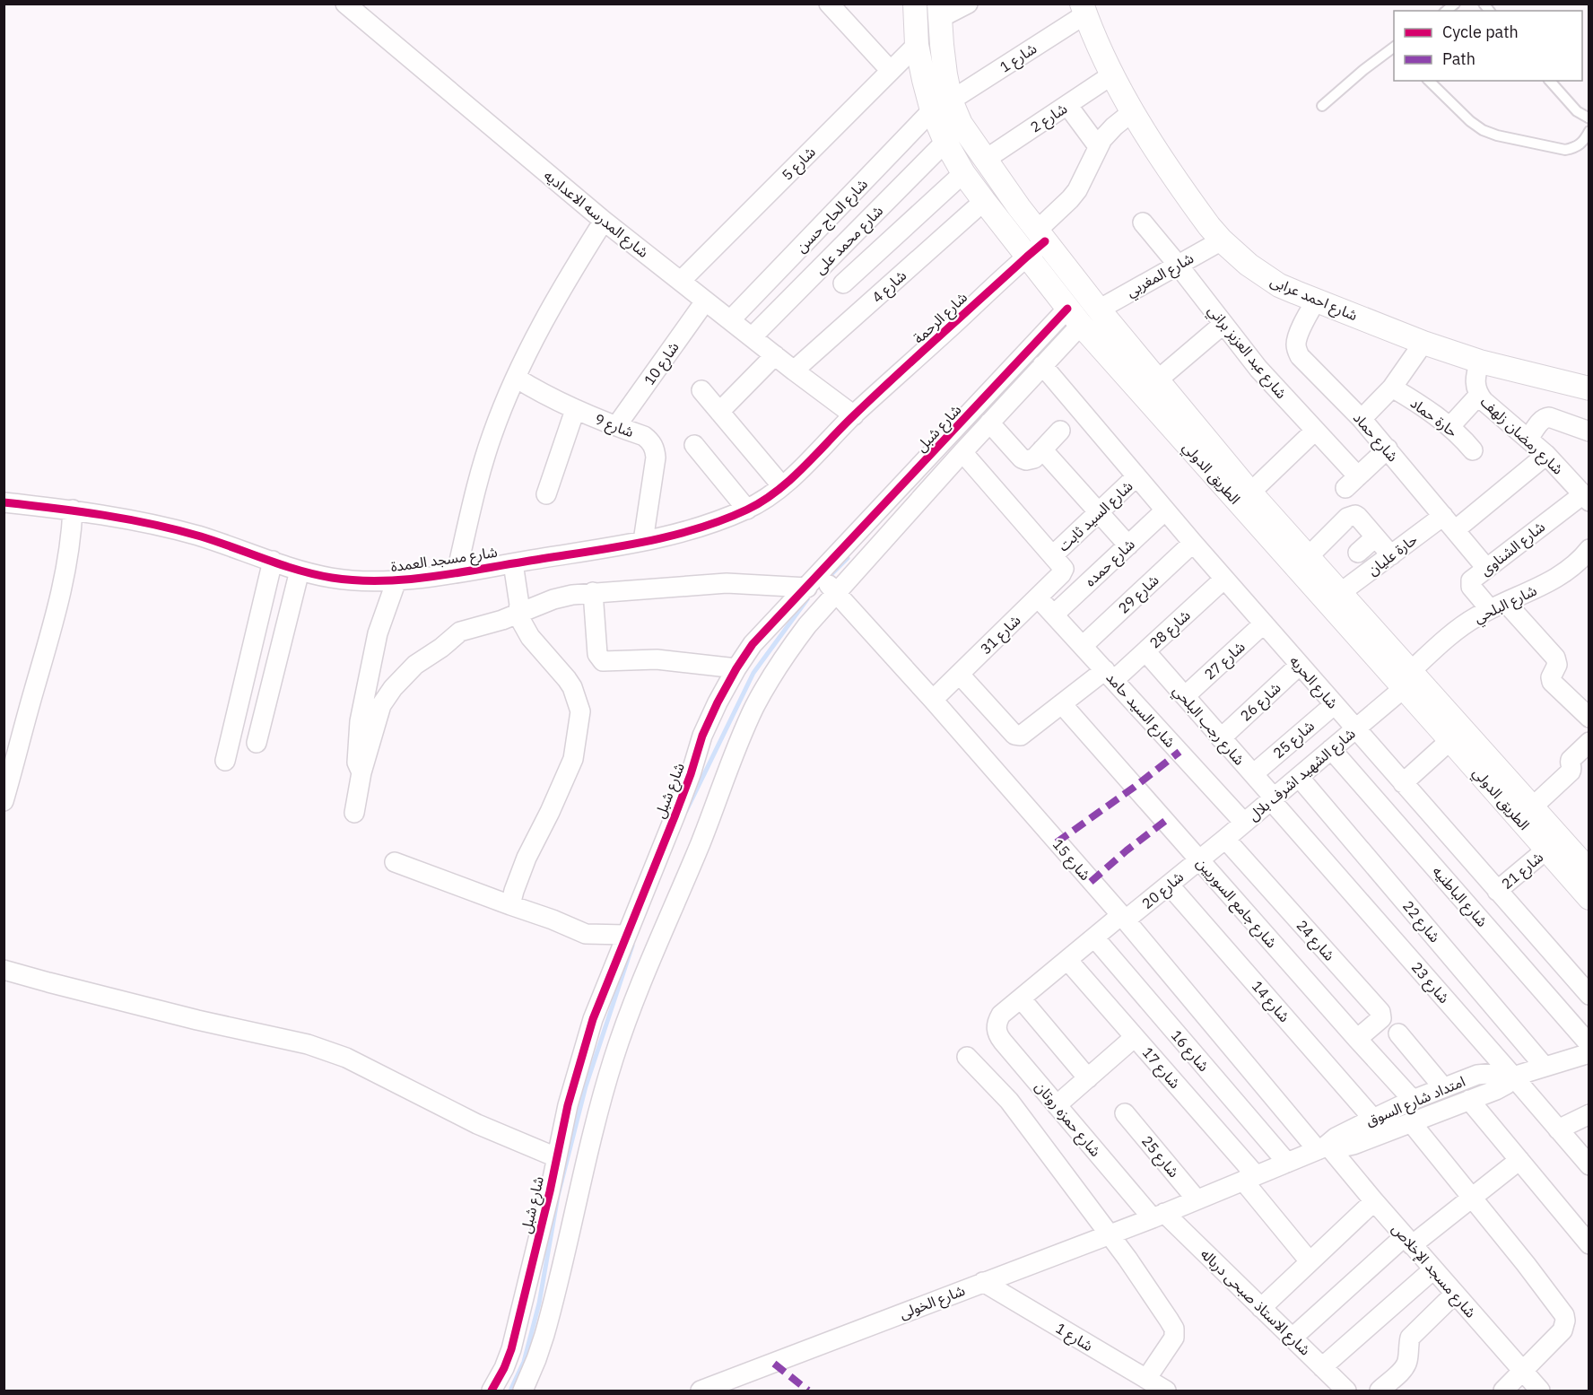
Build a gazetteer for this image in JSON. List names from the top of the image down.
{
  "streets": {
    "street": [
      "شارع 1",
      "شارع 2",
      "شارع 5",
      "شارع المدرسه الاعداديه",
      "شارع الحاج حسن",
      "شارع محمد على",
      "شارع المغربي",
      "شارع 4",
      "شارع احمد عرابى",
      "شارع الرحمة",
      "شارع عبد العزيز براني",
      "شارع 10",
      "حارة حماد",
      "شارع 9",
      "شارع شبل",
      "شارع رمضان زلهف",
      "شارع حماد",
      "الطريق الدولي",
      "شارع السيد ثابت",
      "شارع الشناوى",
      "حارة عليان",
      "شارع مسجد العمدة",
      "شارع حمده",
      "شارع 29",
      "شارع البلحي",
      "شارع 28",
      "شارع 31",
      "شارع 27",
      "شارع الحريه",
      "شارع 26",
      "شارع السيد حامد",
      "شارع رجب البلحي",
      "شارع 25",
      "شارع الشهيد اشرف بلال",
      "شارع 15",
      "شارع 21",
      "شارع 20",
      "شارع الباطنيه",
      "شارع جامع السوريين",
      "شارع 22",
      "شارع 24",
      "شارع 23",
      "شارع 14",
      "شارع 16",
      "شارع 17",
      "امتداد شارع السوق",
      "شارع حمزه روتان",
      "شارع مسجد الإخلاص",
      "شارع الخولى",
      "شارع الاستاذ صبحى درباله"
    ]
  },
  "crossings": [
    ["شارع 1", "شارع الحاج حسن"],
    ["شارع 1", "شارع احمد عرابى"],
    ["شارع 1", "الطريق الدولي"],
    ["شارع 1", "شارع الخولى"],
    ["شارع 2", "شارع احمد عرابى"],
    ["شارع 2", "الطريق الدولي"],
    ["شارع 5", "شارع المدرسه الاعداديه"],
    ["شارع 5", "الطريق الدولي"],
    ["شارع المدرسه الاعداديه", "شارع الحاج حسن"],
    ["شارع المدرسه الاعداديه", "شارع محمد على"],
    ["شارع المدرسه الاعداديه", "شارع 4"],
    ["شارع المدرسه الاعداديه", "شارع الرحمة"],
    ["شارع المدرسه الاعداديه", "شارع 10"],
    ["شارع المدرسه الاعداديه", "شارع مسجد العمدة"],
    ["شارع الحاج حسن", "الطريق الدولي"],
    ["شارع محمد على", "الطريق الدولي"],
    ["شارع المغربي", "شارع احمد عرابى"],
    ["شارع المغربي", "شارع عبد العزيز براني"],
    ["شارع المغربي", "الطريق الدولي"],
    ["شارع 4", "الطريق الدولي"],
    ["شارع احمد عرابى", "شارع الرحمة"],
    ["شارع احمد عرابى", "شارع رمضان زلهف"],
    ["شارع احمد عرابى", "شارع حماد"],
    ["شارع الرحمة", "الطريق الدولي"],
    ["شارع الرحمة", "شارع مسجد العمدة"],
    ["شارع عبد العزيز براني", "شارع حماد"],
    ["شارع 10", "شارع 9"],
    ["شارع 9", "شارع مسجد العمدة"],
    ["شارع شبل", "الطريق الدولي"],
    ["شارع شبل", "شارع 15"],
    ["شارع رمضان زلهف", "شارع الشناوى"],
    ["شارع رمضان زلهف", "حارة عليان"],
    ["شارع حماد", "شارع الشناوى"],
    ["شارع حماد", "حارة عليان"],
    ["الطريق الدولي", "حارة عليان"],
    ["الطريق الدولي", "شارع البلحي"],
    ["الطريق الدولي", "شارع الشهيد اشرف بلال"],
    ["الطريق الدولي", "شارع 21"],
    ["شارع السيد ثابت", "شارع 31"],
    ["شارع السيد ثابت", "شارع الحريه"],
    ["شارع الشناوى", "شارع البلحي"],
    ["شارع حمده", "شارع الحريه"],
    ["شارع حمده", "شارع السيد حامد"],
    ["شارع 29", "شارع الحريه"],
    ["شارع 29", "شارع السيد حامد"],
    ["شارع البلحي", "شارع الشهيد اشرف بلال"],
    ["شارع 28", "شارع 31"],
    ["شارع 28", "شارع الحريه"],
    ["شارع 28", "شارع السيد حامد"],
    ["شارع 28", "شارع رجب البلحي"],
    ["شارع 28", "شارع جامع السوريين"],
    ["شارع 31", "شارع السيد حامد"],
    ["شارع 31", "شارع 15"],
    ["شارع 27", "شارع الحريه"],
    ["شارع 27", "شارع رجب البلحي"],
    ["شارع الحريه", "شارع 26"],
    ["شارع الحريه", "شارع 25"],
    ["شارع الحريه", "شارع الشهيد اشرف بلال"],
    ["شارع الحريه", "شارع 21"],
    ["شارع 26", "شارع رجب البلحي"],
    ["شارع السيد حامد", "شارع الشهيد اشرف بلال"],
    ["شارع رجب البلحي", "شارع 25"],
    ["شارع رجب البلحي", "شارع الشهيد اشرف بلال"],
    ["شارع رجب البلحي", "شارع 23"],
    ["شارع 25", "امتداد شارع السوق"],
    ["شارع الشهيد اشرف بلال", "شارع 20"],
    ["شارع الشهيد اشرف بلال", "شارع الباطنيه"],
    ["شارع الشهيد اشرف بلال", "شارع جامع السوريين"],
    ["شارع الشهيد اشرف بلال", "شارع 22"],
    ["شارع الشهيد اشرف بلال", "شارع 24"],
    ["شارع الشهيد اشرف بلال", "شارع 23"],
    ["شارع 15", "شارع 20"],
    ["شارع 15", "امتداد شارع السوق"],
    ["شارع 15", "شارع مسجد الإخلاص"],
    ["شارع 20", "شارع جامع السوريين"],
    ["شارع 20", "شارع 14"],
    ["شارع 20", "شارع 16"],
    ["شارع 20", "شارع 17"],
    ["شارع 20", "شارع حمزه روتان"],
    ["شارع جامع السوريين", "شارع 24"],
    ["شارع جامع السوريين", "امتداد شارع السوق"],
    ["شارع 22", "امتداد شارع السوق"],
    ["شارع 23", "امتداد شارع السوق"],
    ["شارع 14", "امتداد شارع السوق"],
    ["شارع 16", "امتداد شارع السوق"],
    ["شارع 17", "امتداد شارع السوق"],
    ["امتداد شارع السوق", "شارع حمزه روتان"],
    ["امتداد شارع السوق", "شارع مسجد الإخلاص"],
    ["امتداد شارع السوق", "شارع الخولى"],
    ["امتداد شارع السوق", "شارع الاستاذ صبحى درباله"],
    ["شارع حمزه روتان", "شارع الخولى"],
    ["شارع حمزه روتان", "شارع الاستاذ صبحى درباله"],
    ["شارع الخولى", "شارع الاستاذ صبحى درباله"]
  ],
  "legend": ["Cycle path", "Path"]
}
